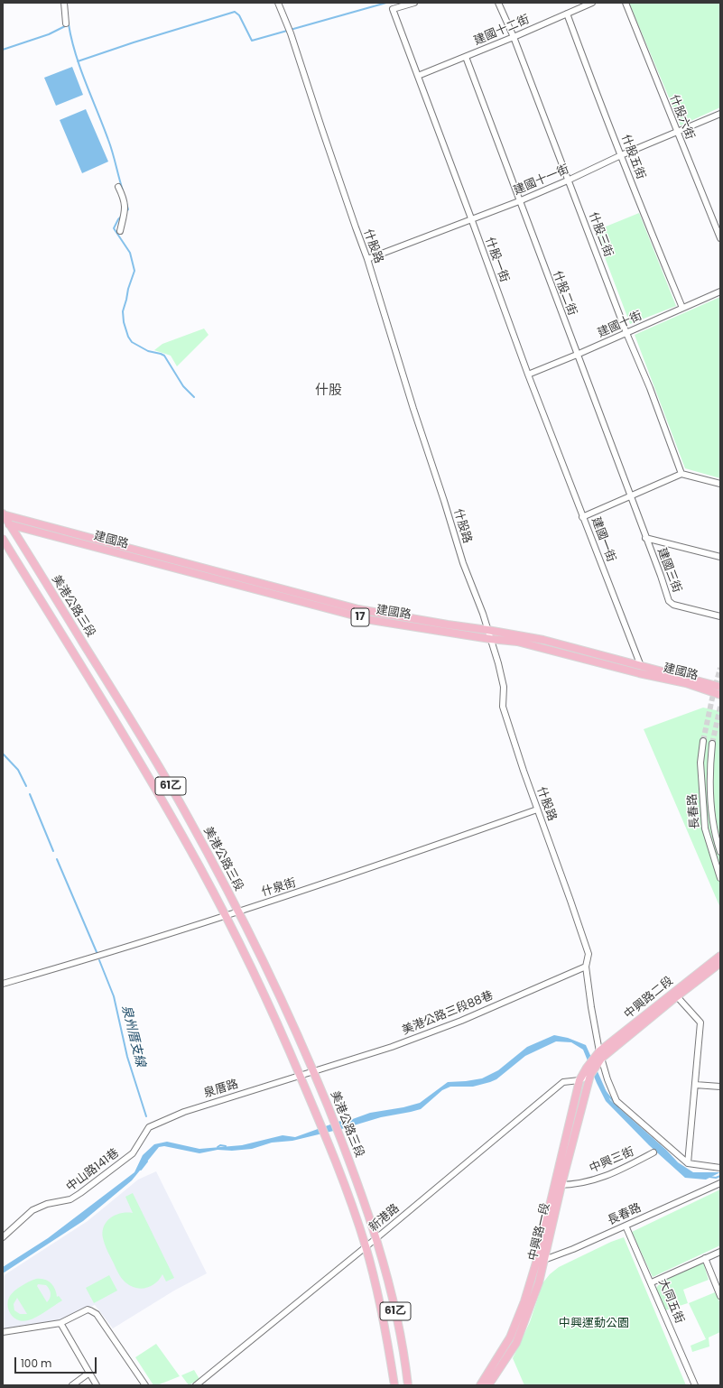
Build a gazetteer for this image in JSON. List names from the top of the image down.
{
  "streets": {
    "main road": [
      "建國路",
      "美港公路三段",
      "17",
      "61乙",
      "中興路二段",
      "中興路一段"
    ],
    "street": [
      "建國十二街",
      "什股六街",
      "什股五街",
      "建國十一街",
      "什股三街",
      "什股路",
      "什股一街",
      "什股二街",
      "建國十街",
      "建國一街",
      "建國三街",
      "長春路",
      "什泉街",
      "美港公路三段88巷",
      "泉厝路",
      "中興三街",
      "中山路141巷",
      "新港路",
      "大同五街"
    ]
  },
  "crossings": [
    ["建國十二街", "什股五街"],
    ["建國十二街", "什股三街"],
    ["建國十二街", "什股一街"],
    ["建國十二街", "什股二街"],
    ["什股六街", "建國十一街"],
    ["什股五街", "建國十一街"],
    ["什股五街", "建國十街"],
    ["建國十一街", "什股三街"],
    ["建國十一街", "什股路"],
    ["建國十一街", "什股一街"],
    ["建國十一街", "什股二街"],
    ["什股三街", "建國十街"],
    ["什股三街", "建國一街"],
    ["什股路", "建國路"],
    ["什股路", "什泉街"],
    ["什股路", "中興路二段"],
    ["什股路", "美港公路三段88巷"],
    ["什股一街", "建國十街"],
    ["什股一街", "建國一街"],
    ["什股二街", "建國十街"],
    ["什股二街", "建國一街"],
    ["什股二街", "建國三街"],
    ["建國一街", "建國路"],
    ["建國路", "美港公路三段"],
    ["美港公路三段", "61乙"],
    ["美港公路三段", "什泉街"],
    ["美港公路三段", "美港公路三段88巷"],
    ["美港公路三段", "泉厝路"],
    ["美港公路三段", "新港路"],
    ["61乙", "新港路"],
    ["長春路", "中興路一段"],
    ["長春路", "大同五街"],
    ["中興路二段", "新港路"],
    ["中興路二段", "中興路一段"],
    ["美港公路三段88巷", "泉厝路"],
    ["泉厝路", "中山路141巷"],
    ["中興三街", "中興路一段"],
    ["新港路", "中興路一段"]
  ],
  "districts": ["什股"],
  "water": ["泉州厝支線"],
  "parks": ["中興運動公園"],
  "scale_bar": "100 m"
}
